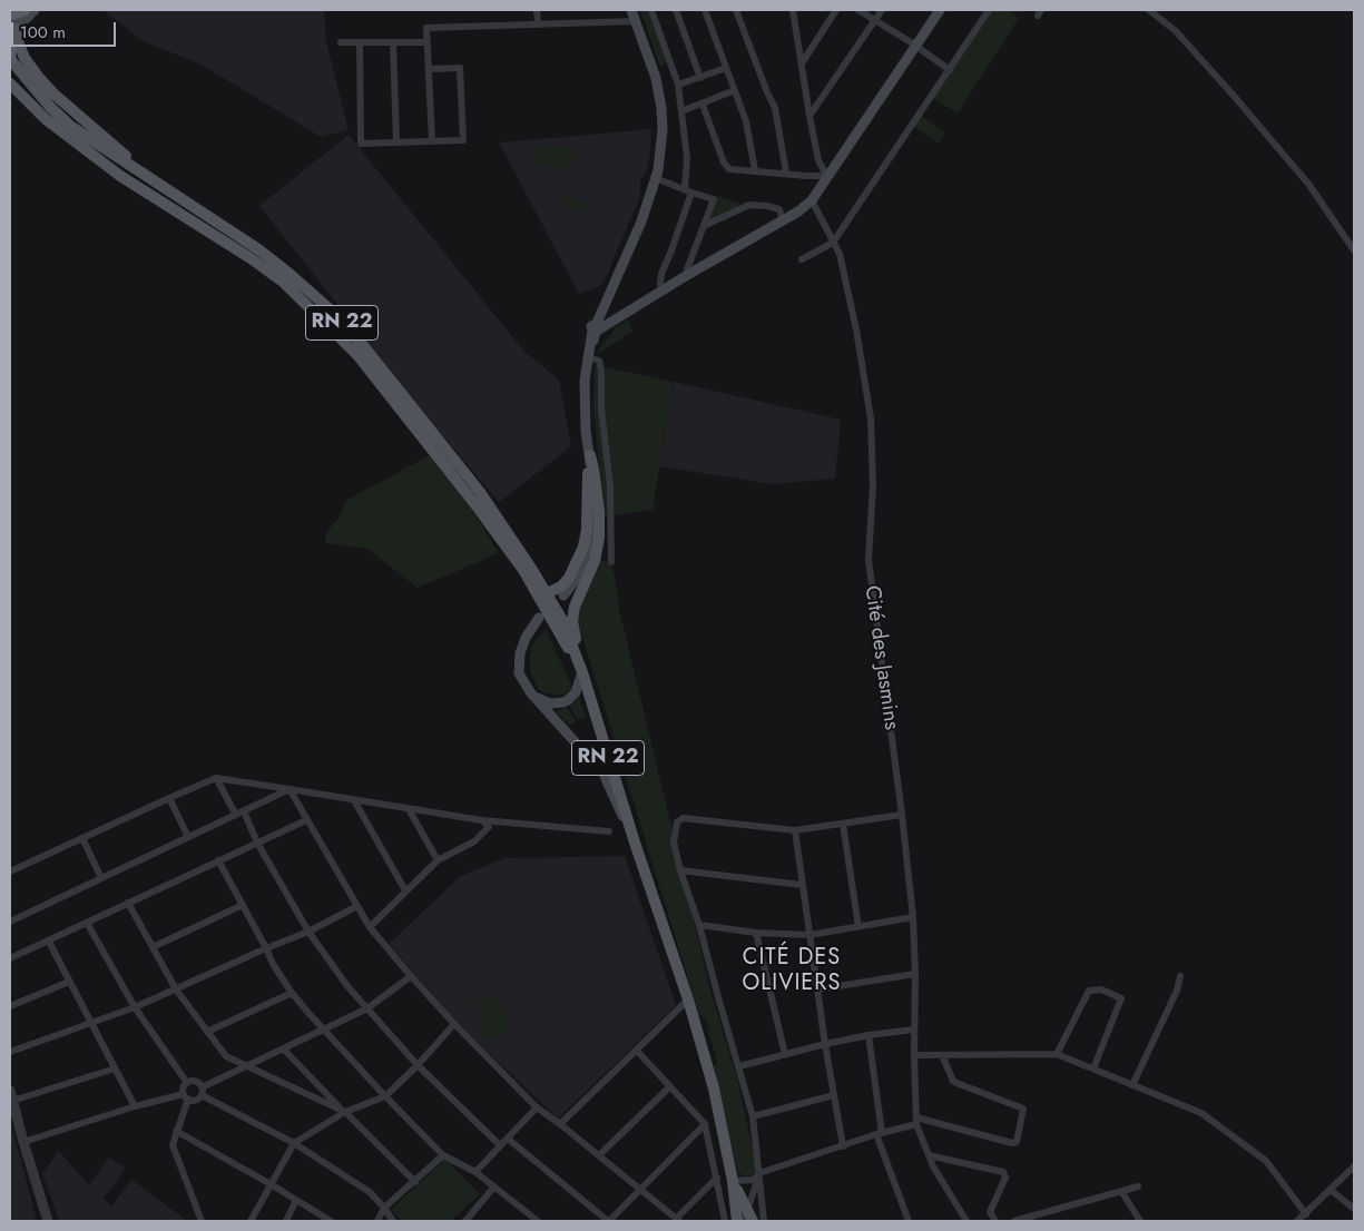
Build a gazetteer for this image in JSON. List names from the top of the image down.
{
  "streets": {
    "main road": ["RN 22"],
    "street": ["Cité des Jasmins"]
  },
  "districts": ["CITÉ DES OLIVIERS"],
  "scale_bar": "100 m"
}
